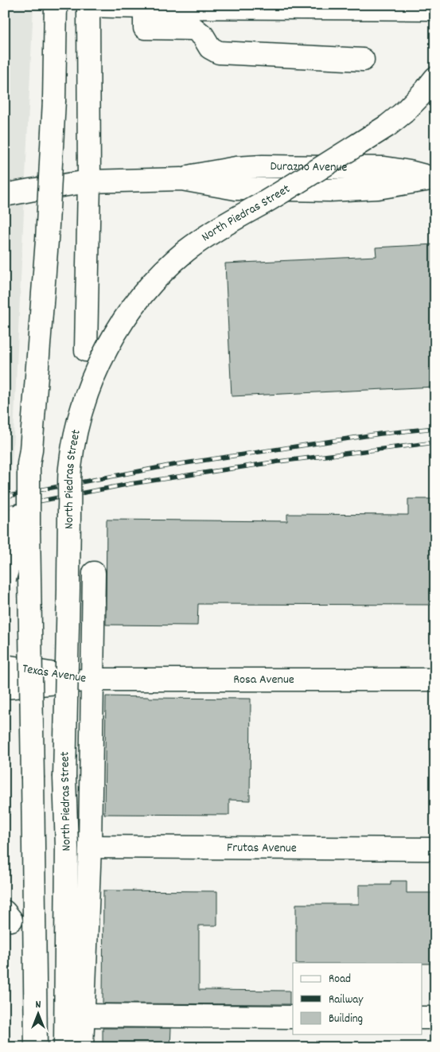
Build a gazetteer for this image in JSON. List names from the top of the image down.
{
  "streets": {
    "main road": [
      "Durazno Avenue",
      "North Piedras Street",
      "Texas Avenue",
      "Rosa Avenue",
      "Frutas Avenue"
    ]
  },
  "crossings": [
    ["North Piedras Street", "Texas Avenue"],
    ["North Piedras Street", "Rosa Avenue"],
    ["North Piedras Street", "Frutas Avenue"],
    ["Texas Avenue", "Rosa Avenue"]
  ],
  "legend": ["Road", "Railway", "Building"],
  "north": "top"
}
